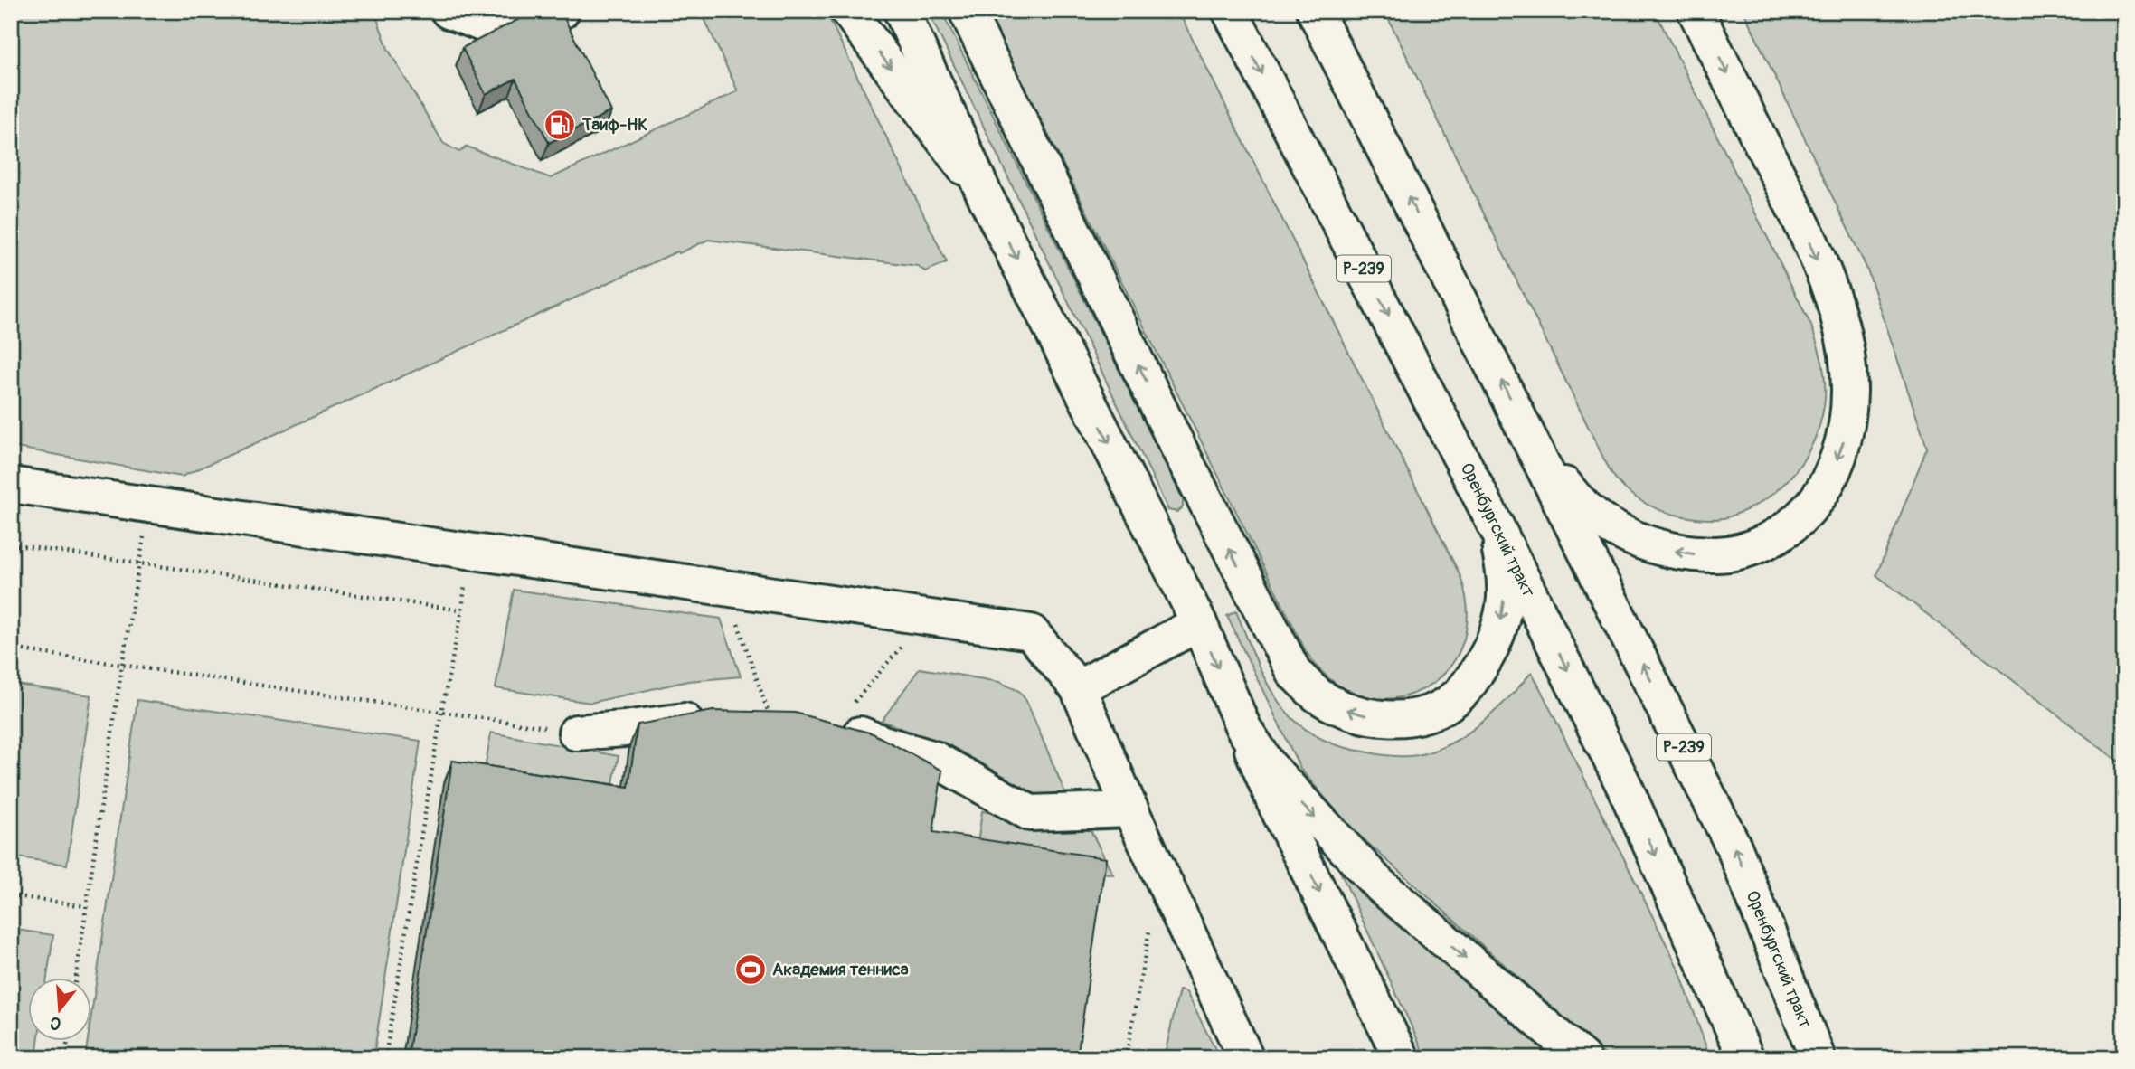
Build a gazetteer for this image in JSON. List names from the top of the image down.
{
  "streets": {
    "main road": ["Р-239", "Оренбургский тракт"]
  },
  "places": {
    "fuel station": ["Таиф-НК"],
    "sports": ["Академия тенниса"]
  },
  "north": "bottom"
}
